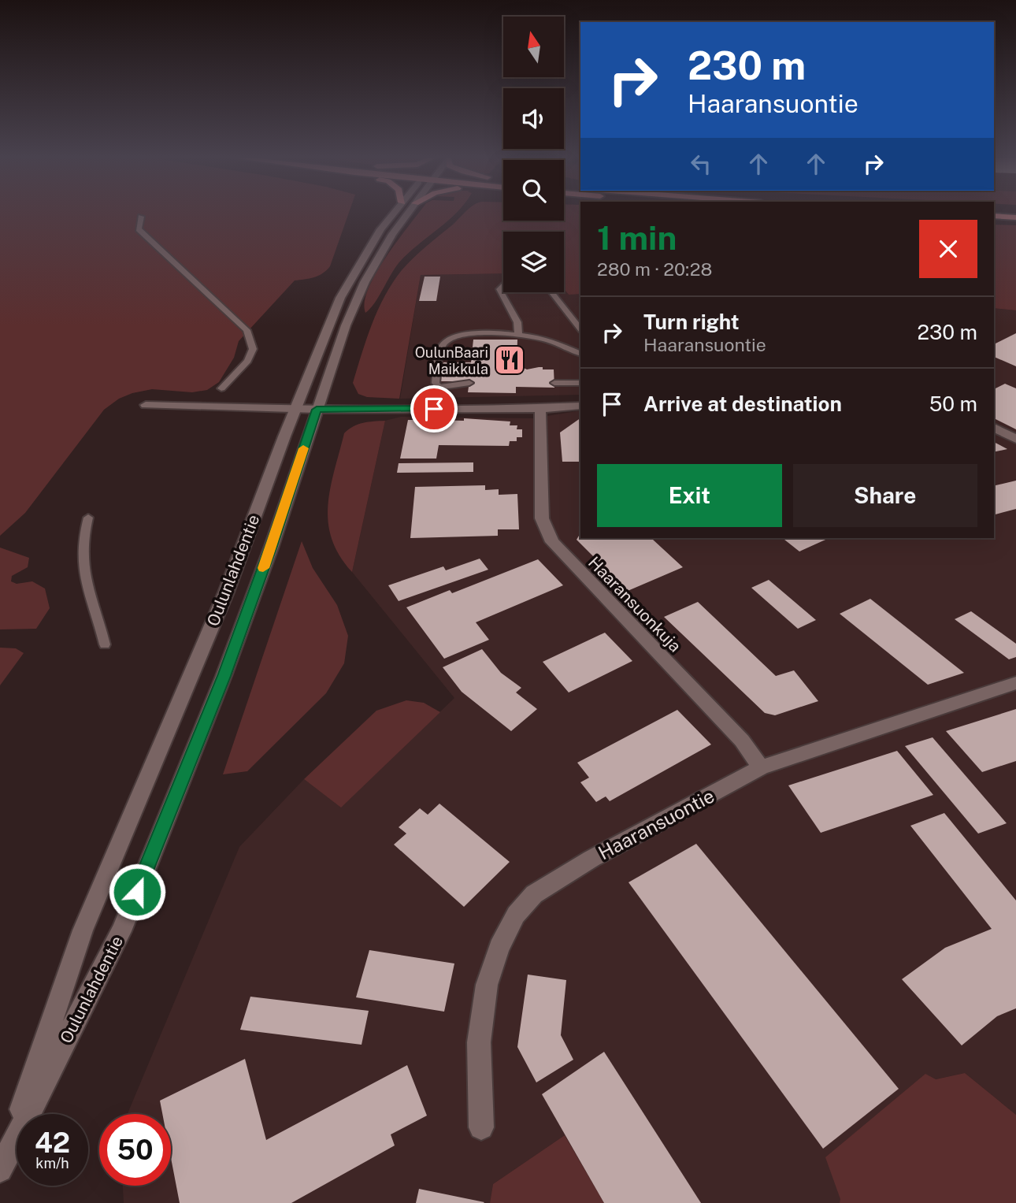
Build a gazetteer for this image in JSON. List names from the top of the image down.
{
  "streets": {
    "main road": ["Oulunlahdentie", "Haaransuonkuja", "Haaransuontie"]
  },
  "crossings": [
    ["Haaransuonkuja", "Haaransuontie"]
  ],
  "places": {
    "restaurant": ["OulunBaari Maikkula"]
  },
  "north": "top",
  "page": {
    "turn": ["230 m", "Haaransuontie"],
    "heading": ["1 min", "280 m · 20:28"],
    "list": [
      {
        "name": "Turn right",
        "note": "Haaransuontie",
        "value": "230 m"
      },
      {
        "name": "Arrive at destination",
        "value": "50 m"
      }
    ],
    "buttons": ["Exit", "Share"],
    "speed": "42 km/h",
    "limit": "50"
  }
}
